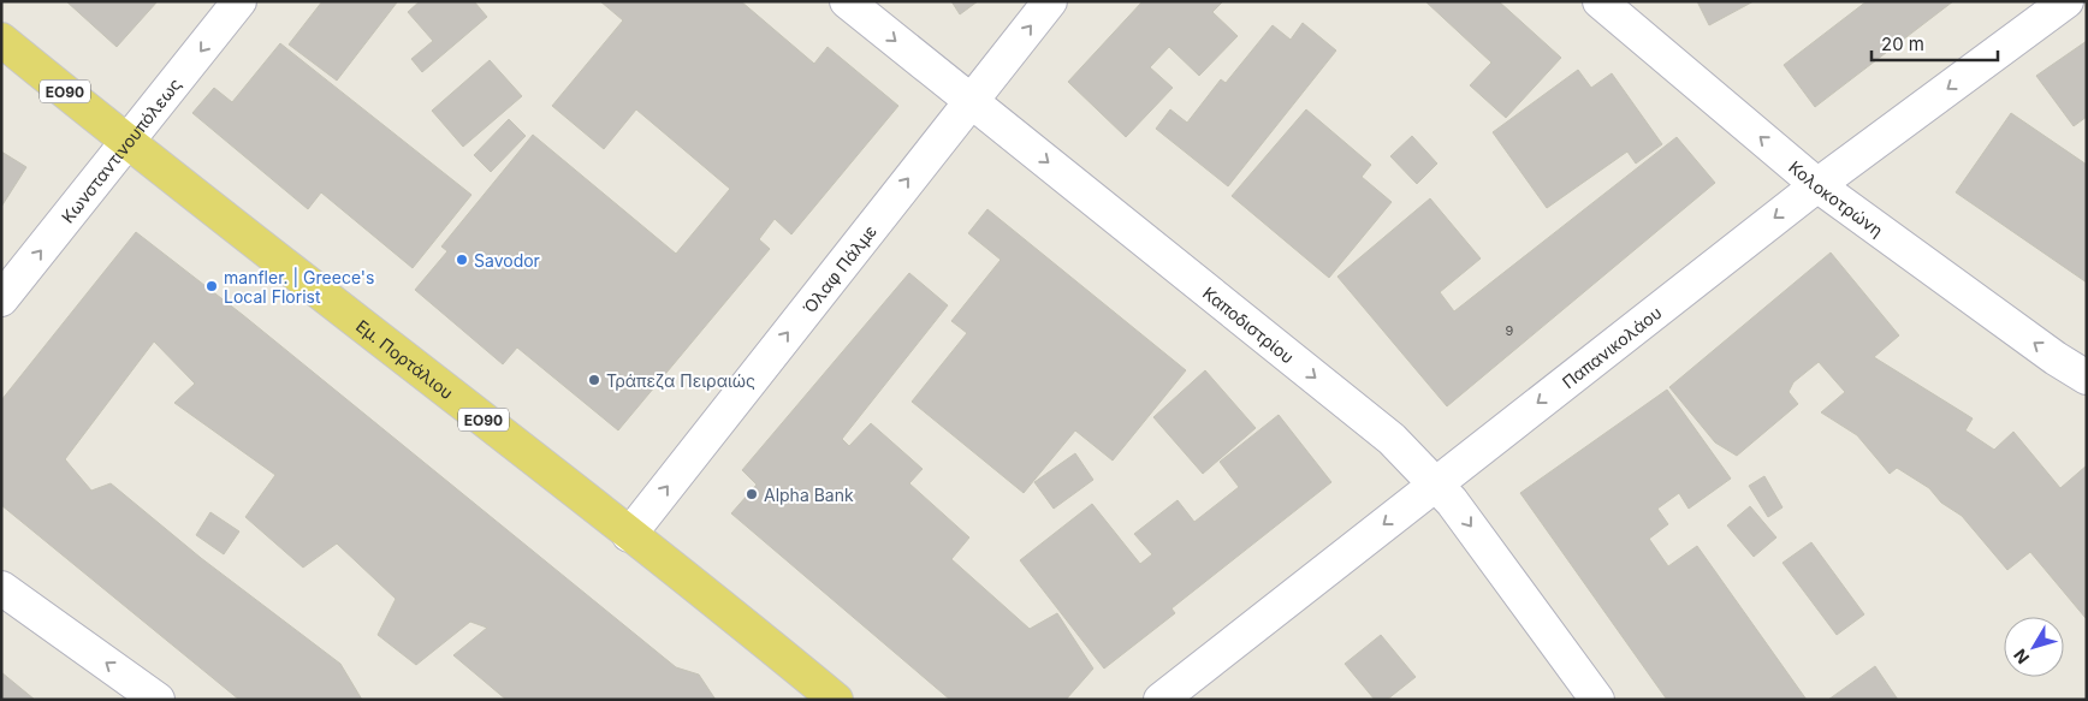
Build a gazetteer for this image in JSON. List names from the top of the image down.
{
  "streets": {
    "main road": ["ΕΟ90", "Εμ. Πορτάλιου"],
    "street": [
      "Κωνσταντινουπόλεως",
      "Κολοκοτρώνη",
      "Όλαφ Πάλμε",
      "Καποδιστρίου",
      "Παπανικολάου"
    ]
  },
  "crossings": [
    ["Κωνσταντινουπόλεως", "Εμ. Πορτάλιου"],
    ["Κολοκοτρώνη", "Παπανικολάου"],
    ["Όλαφ Πάλμε", "Καποδιστρίου"],
    ["Όλαφ Πάλμε", "Εμ. Πορτάλιου"],
    ["Καποδιστρίου", "Παπανικολάου"]
  ],
  "one_way": [
    "Κολοκοτρώνη",
    "Όλαφ Πάλμε",
    "Καποδιστρίου",
    "Παπανικολάου"
  ],
  "places": [
    "Savodor",
    "manfler. | Greece's Local Florist",
    "Τράπεζα Πειραιώς",
    "Alpha Bank"
  ],
  "house_numbers": ["9"],
  "scale_bar": "20 m",
  "north": "bottom left"
}
